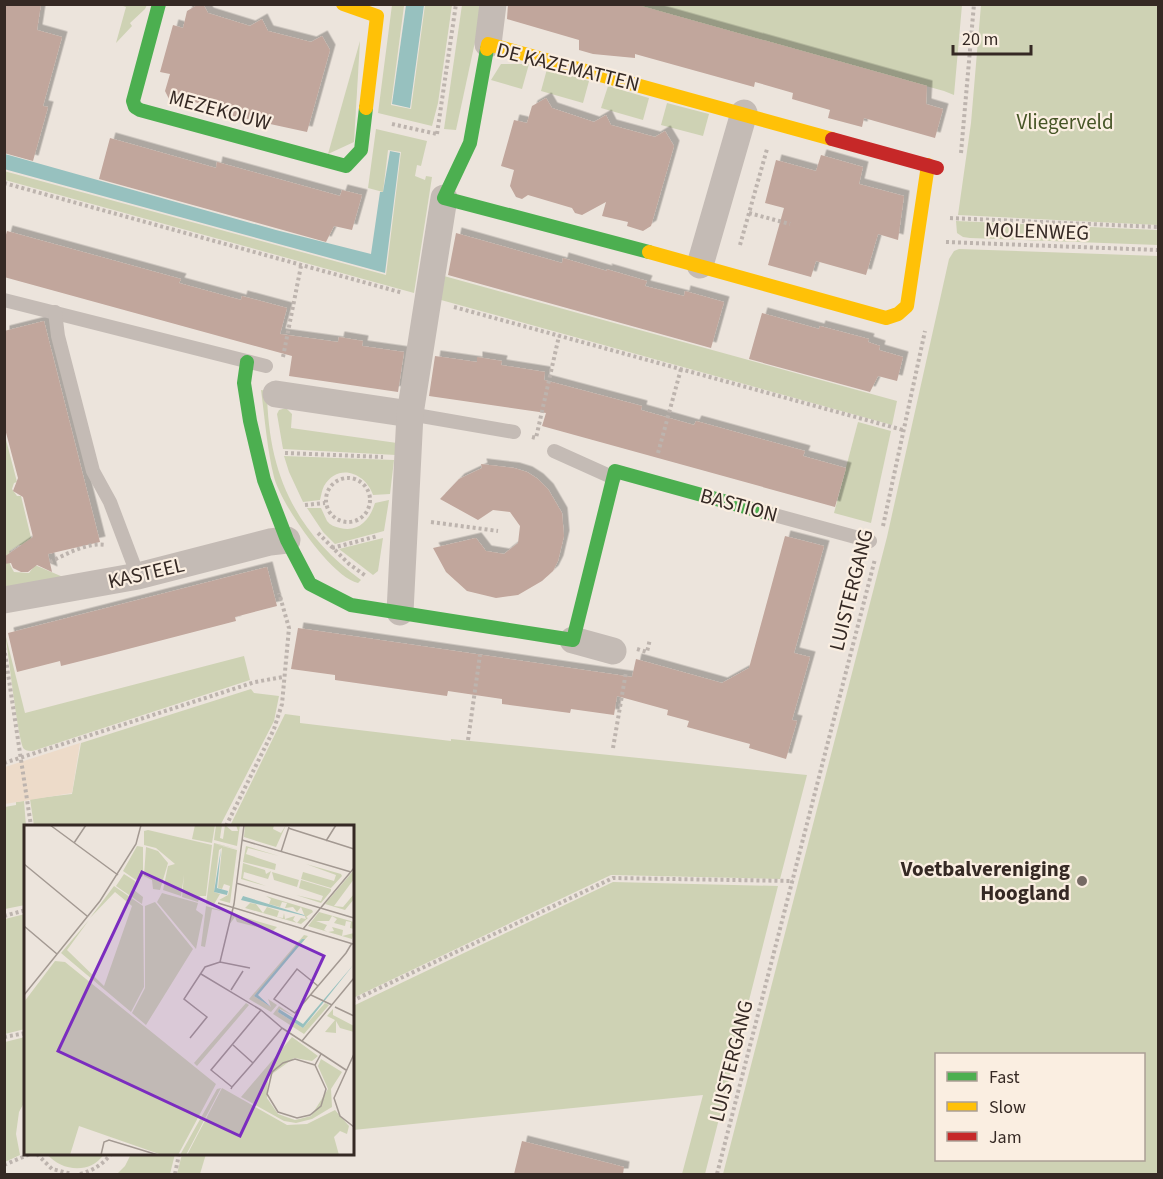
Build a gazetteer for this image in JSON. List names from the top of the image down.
{
  "streets": {
    "street": [
      "DE KAZEMATTEN",
      "MEZEKOUW",
      "BASTION",
      "KASTEEL"
    ],
    "path": ["MOLENWEG", "LUISTERGANG"]
  },
  "crossings": [
    ["BASTION", "LUISTERGANG"]
  ],
  "parks": ["Vliegerveld"],
  "places": ["Voetbalvereniging Hoogland"],
  "legend": ["Fast", "Slow", "Jam"],
  "scale_bar": "20 m"
}
